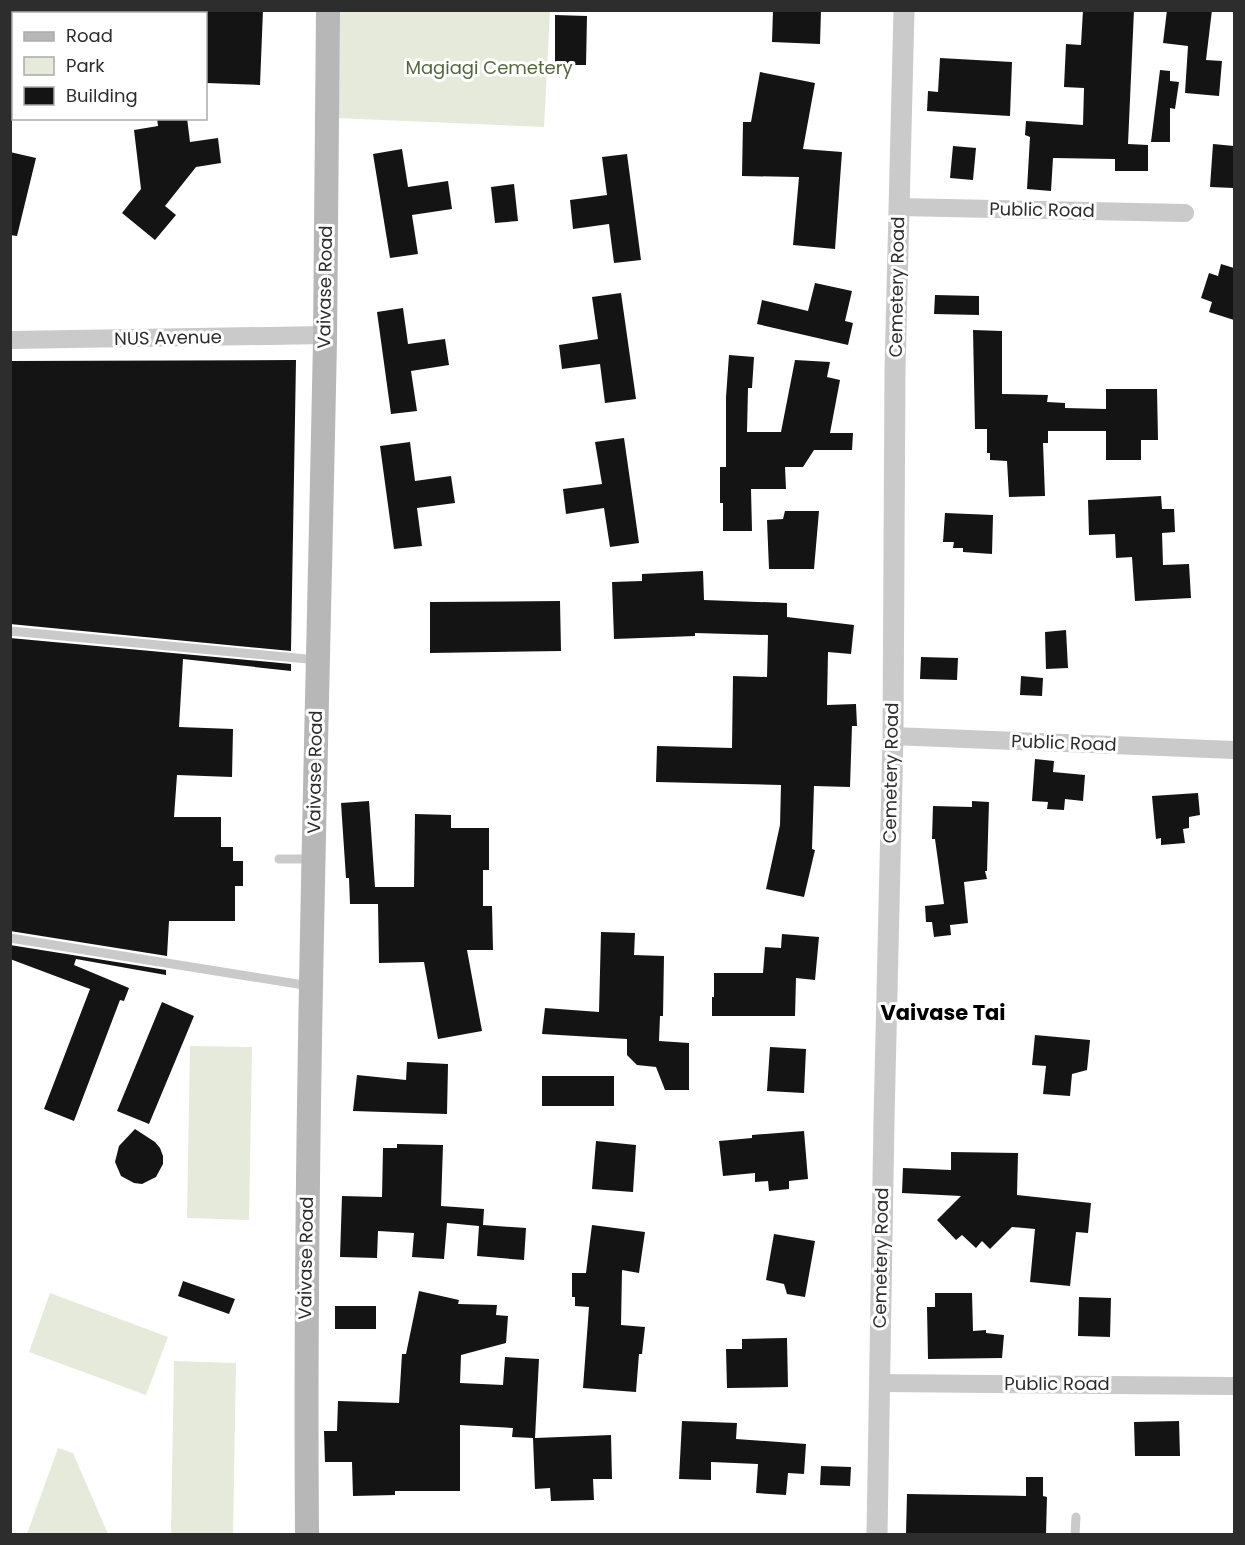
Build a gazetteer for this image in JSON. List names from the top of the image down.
{
  "streets": {
    "main road": ["Vaivase Road"],
    "street": ["Public Road", "Cemetery Road", "NUS Avenue"]
  },
  "crossings": [
    ["Public Road", "Cemetery Road"],
    ["Vaivase Road", "NUS Avenue"]
  ],
  "districts": ["Vaivase Tai"],
  "parks": ["Magiagi Cemetery"],
  "legend": ["Road", "Park", "Building"]
}
